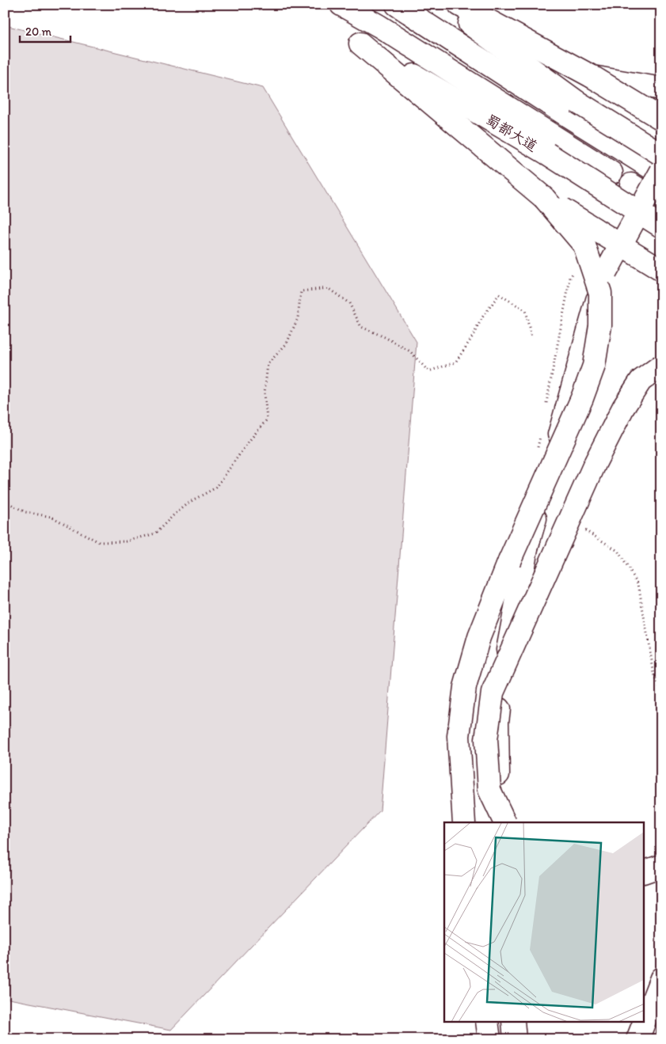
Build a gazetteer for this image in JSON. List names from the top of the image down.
{
  "streets": {
    "main road": ["蜀都大道"]
  },
  "scale_bar": "20 m"
}
